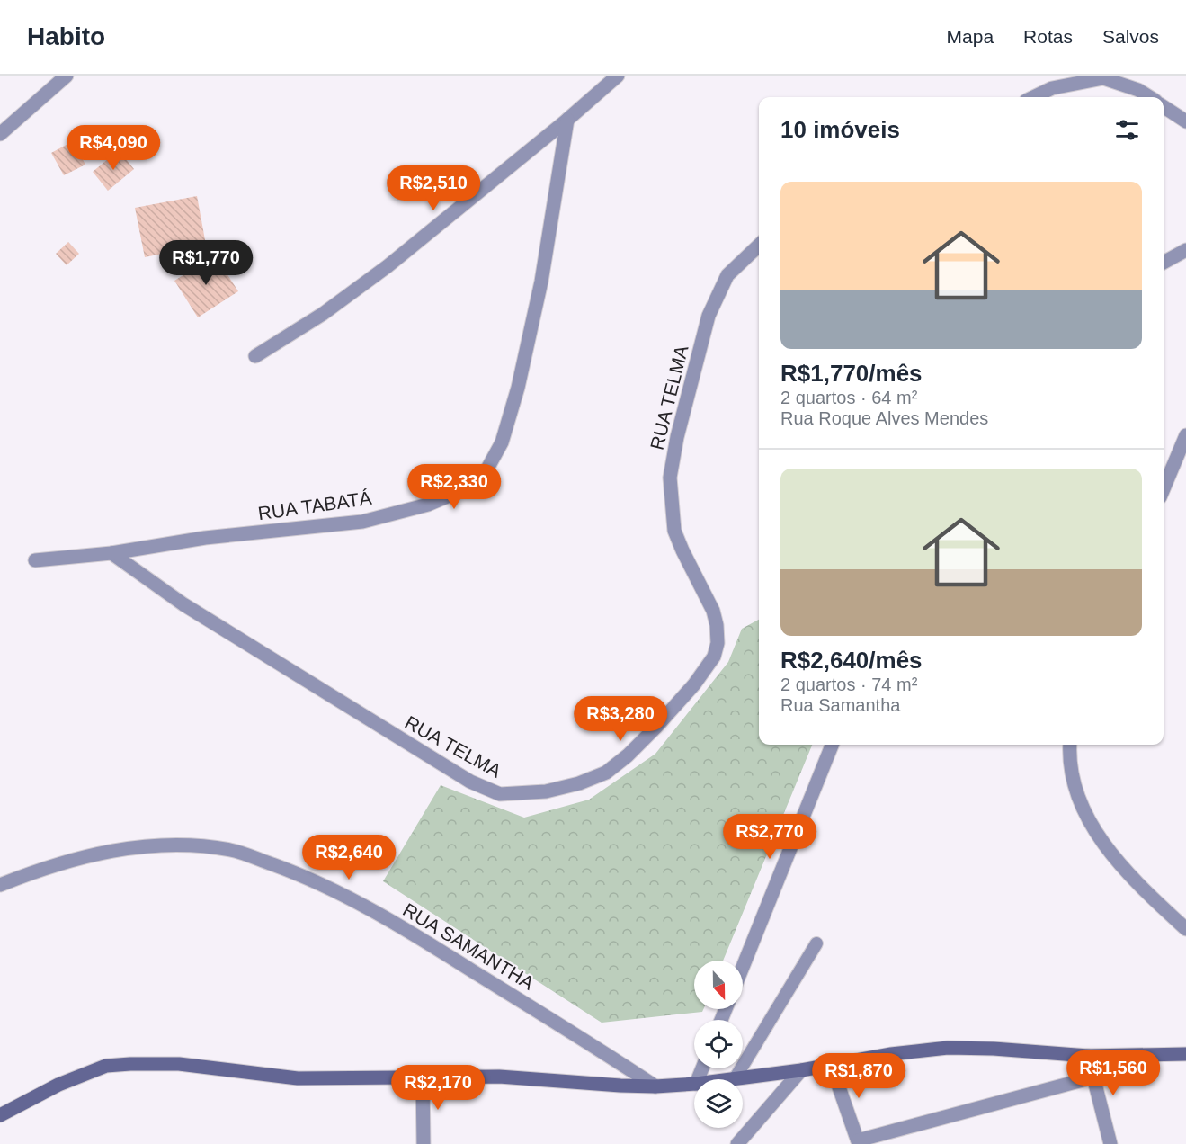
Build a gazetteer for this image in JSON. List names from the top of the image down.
{
  "streets": {
    "street": ["RUA TELMA", "RUA TABATÁ", "RUA SAMANTHA"]
  },
  "crossings": [
    ["RUA TELMA", "RUA TABATÁ"]
  ],
  "north": "bottom",
  "page": {
    "header": "Habito",
    "nav": ["Mapa", "Rotas", "Salvos"],
    "heading": "10 imóveis",
    "price": [
      "R$4,090",
      "R$2,510",
      "R$1,770",
      "R$2,330",
      "R$3,280",
      "R$2,770",
      "R$2,640",
      "R$1,560",
      "R$1,870",
      "R$2,170"
    ],
    "list": [
      {
        "name": "R$1,770/mês",
        "note": "2 quartos · 64 m² · Rua Roque Alves Mendes"
      },
      {
        "name": "R$2,640/mês",
        "note": "2 quartos · 74 m² · Rua Samantha"
      }
    ]
  }
}
